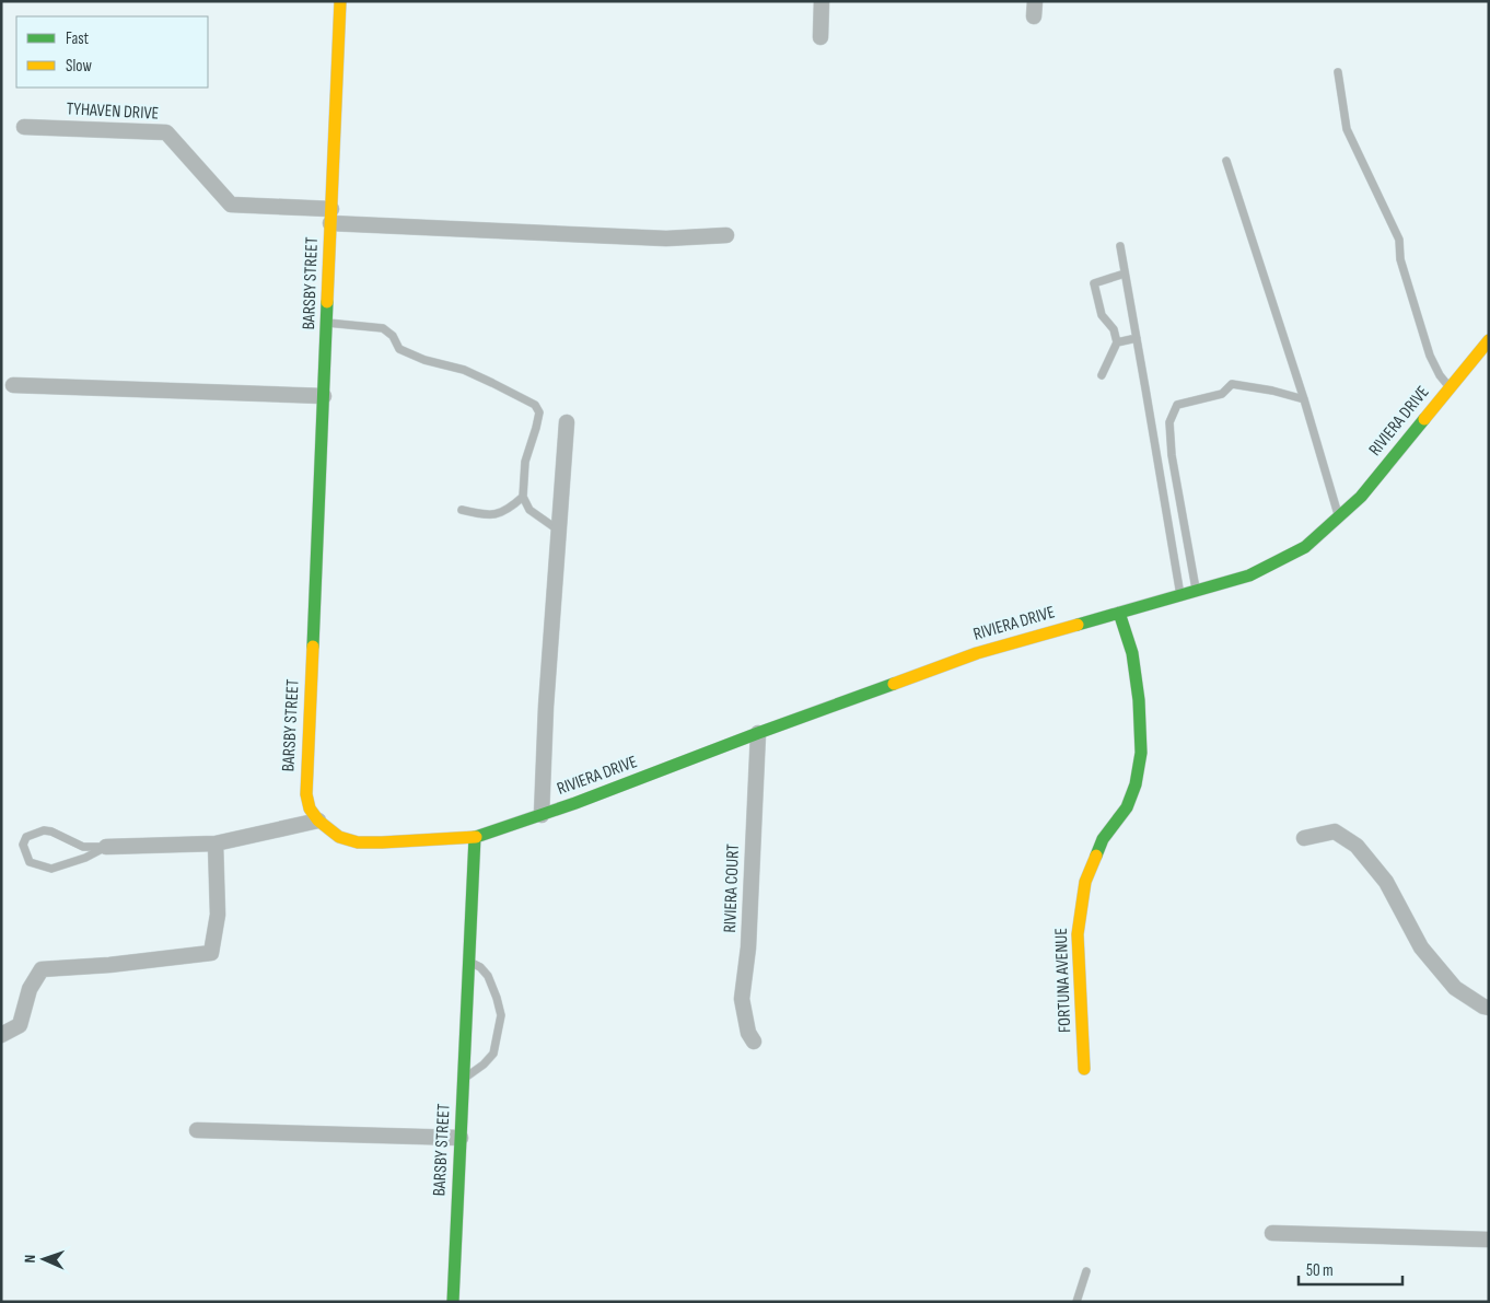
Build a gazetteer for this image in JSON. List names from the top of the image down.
{
  "streets": {
    "street": [
      "TYHAVEN DRIVE",
      "BARSBY STREET",
      "RIVIERA DRIVE",
      "RIVIERA COURT",
      "FORTUNA AVENUE"
    ]
  },
  "crossings": [
    ["TYHAVEN DRIVE", "BARSBY STREET"],
    ["BARSBY STREET", "RIVIERA DRIVE"],
    ["RIVIERA DRIVE", "RIVIERA COURT"],
    ["RIVIERA DRIVE", "FORTUNA AVENUE"]
  ],
  "legend": ["Fast", "Slow"],
  "scale_bar": "50 m",
  "north": "left"
}
